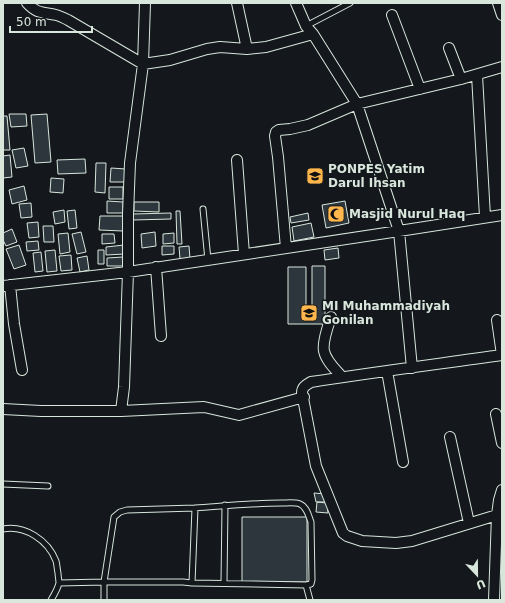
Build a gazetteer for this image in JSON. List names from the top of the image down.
{
  "places": {
    "school or university": ["PONPES Yatim Darul Ihsan", "MI Muhammadiyah Gonilan"],
    "mosque": ["Masjid Nurul Haq"]
  },
  "scale_bar": "50 m",
  "north": "bottom"
}
